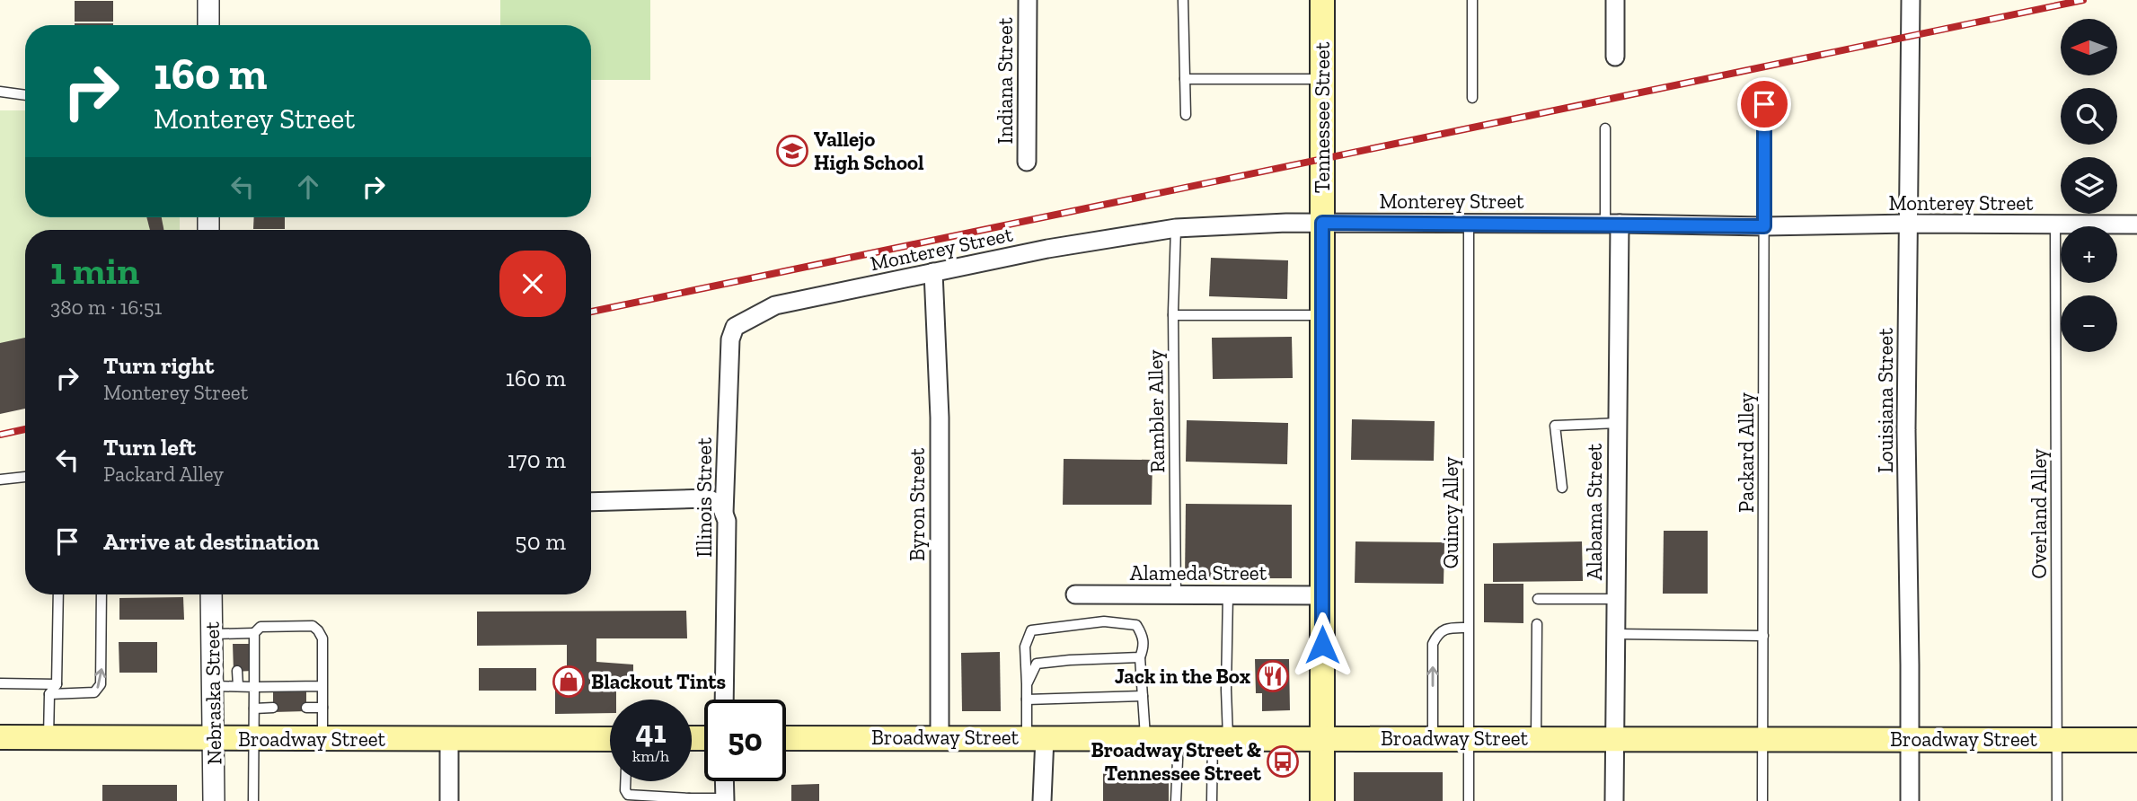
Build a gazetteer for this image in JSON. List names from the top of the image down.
{
  "streets": {
    "main road": ["Tennessee Street", "Broadway Street"],
    "street": [
      "Indiana Street",
      "Monterey Street",
      "Louisiana Street",
      "Illinois Street",
      "Byron Street",
      "Alabama Street",
      "Alameda Street",
      "Nebraska Street"
    ],
    "lane": [
      "Rambler Alley",
      "Packard Alley",
      "Quincy Alley",
      "Overland Alley"
    ]
  },
  "crossings": [
    ["Tennessee Street", "Monterey Street"],
    ["Tennessee Street", "Alameda Street"],
    ["Tennessee Street", "Broadway Street"],
    ["Monterey Street", "Louisiana Street"],
    ["Monterey Street", "Rambler Alley"],
    ["Monterey Street", "Packard Alley"],
    ["Monterey Street", "Illinois Street"],
    ["Monterey Street", "Byron Street"],
    ["Monterey Street", "Alabama Street"],
    ["Monterey Street", "Quincy Alley"],
    ["Monterey Street", "Overland Alley"],
    ["Louisiana Street", "Broadway Street"],
    ["Rambler Alley", "Alameda Street"],
    ["Packard Alley", "Broadway Street"],
    ["Byron Street", "Broadway Street"],
    ["Alabama Street", "Broadway Street"],
    ["Quincy Alley", "Broadway Street"],
    ["Overland Alley", "Broadway Street"],
    ["Nebraska Street", "Broadway Street"]
  ],
  "places": {
    "school or university": ["Vallejo High School"],
    "restaurant": ["Jack in the Box"],
    "shop": ["Blackout Tints"],
    "bus stop": ["Broadway Street & Tennessee Street"]
  },
  "north": "left",
  "page": {
    "map_buttons": ["+", "−"],
    "turn": ["160 m", "Monterey Street"],
    "heading": ["1 min", "380 m · 16:51"],
    "list": [
      {
        "name": "Turn right",
        "note": "Monterey Street",
        "value": "160 m"
      },
      {
        "name": "Turn left",
        "note": "Packard Alley",
        "value": "170 m"
      },
      {
        "name": "Arrive at destination",
        "value": "50 m"
      }
    ],
    "speed": "41 km/h",
    "limit": "50"
  }
}
